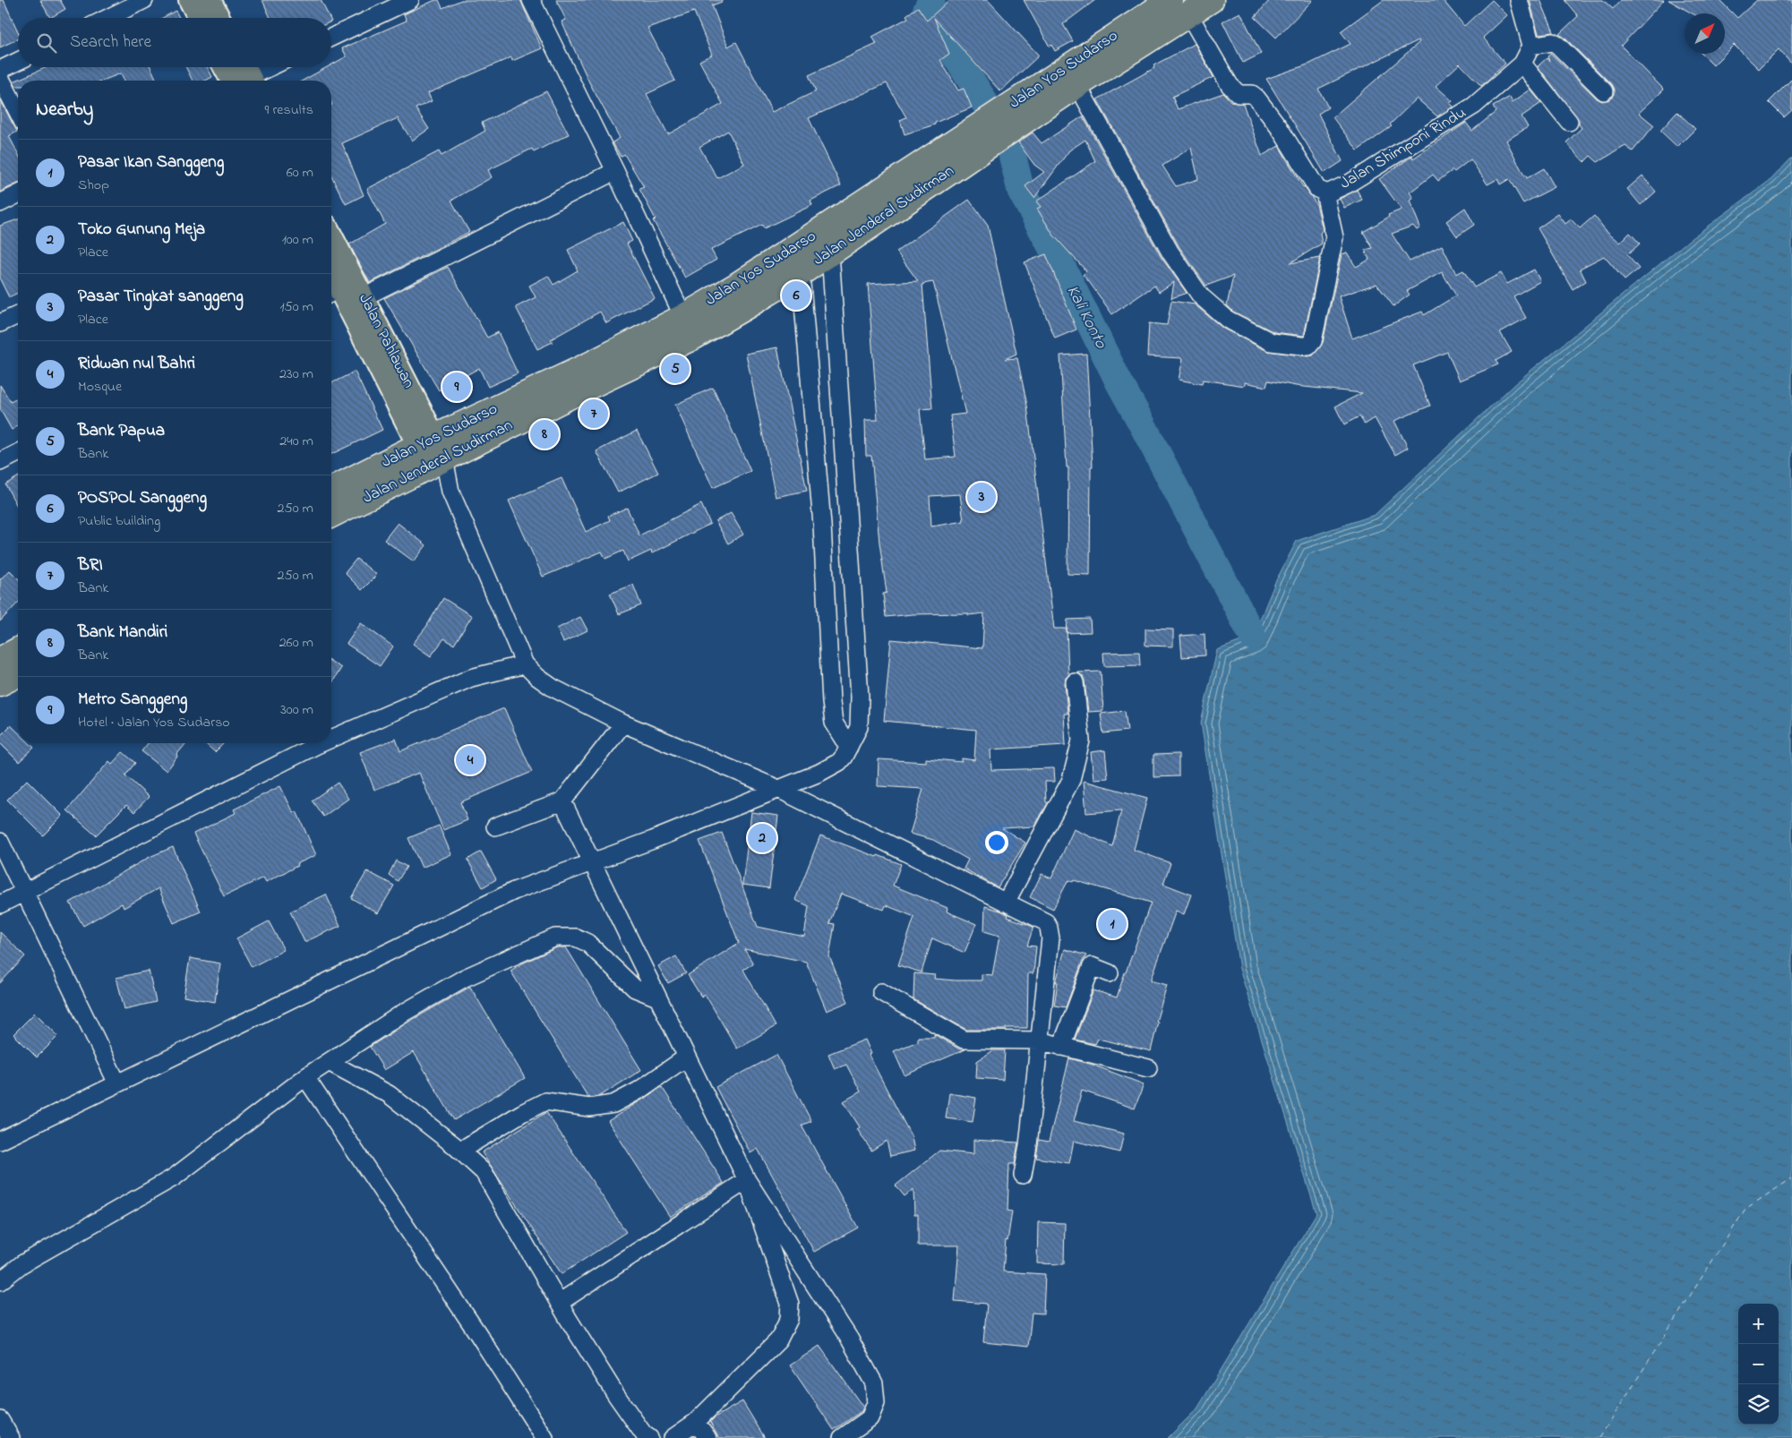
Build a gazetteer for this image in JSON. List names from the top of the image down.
{
  "streets": {
    "highway": ["Jalan Yos Sudarso", "Jalan Jenderal Sudirman"],
    "main road": ["Jalan Pahlawan"],
    "street": ["Jalan Shimponi Rindu"]
  },
  "crossings": [
    ["Jalan Yos Sudarso", "Jalan Shimponi Rindu"],
    ["Jalan Yos Sudarso", "Jalan Jenderal Sudirman"],
    ["Jalan Yos Sudarso", "Jalan Pahlawan"],
    ["Jalan Jenderal Sudirman", "Jalan Pahlawan"]
  ],
  "water": ["Kali Konto"],
  "north": "top right",
  "page": {
    "search": "Search here",
    "heading": ["Nearby", "9 results"],
    "list": [
      {
        "mark": "1",
        "name": "Pasar Ikan Sanggeng",
        "note": "Shop",
        "value": "60 m"
      },
      {
        "mark": "2",
        "name": "Toko Gunung Meja",
        "note": "Place",
        "value": "100 m"
      },
      {
        "mark": "3",
        "name": "Pasar Tingkat sanggeng",
        "note": "Place",
        "value": "150 m"
      },
      {
        "mark": "4",
        "name": "Ridwan nul Bahri",
        "note": "Mosque",
        "value": "230 m"
      },
      {
        "mark": "5",
        "name": "Bank Papua",
        "note": "Bank",
        "value": "240 m"
      },
      {
        "mark": "6",
        "name": "POSPOL Sanggeng",
        "note": "Public building",
        "value": "250 m"
      },
      {
        "mark": "7",
        "name": "BRI",
        "note": "Bank",
        "value": "250 m"
      },
      {
        "mark": "8",
        "name": "Bank Mandiri",
        "note": "Bank",
        "value": "260 m"
      },
      {
        "mark": "9",
        "name": "Metro Sanggeng",
        "note": "Hotel · Jalan Yos Sudarso",
        "value": "300 m"
      }
    ],
    "pins": [
      "6",
      "5",
      "9",
      "7",
      "8",
      "3",
      "4",
      "2",
      "1"
    ],
    "map_buttons": ["+", "−"]
  }
}
